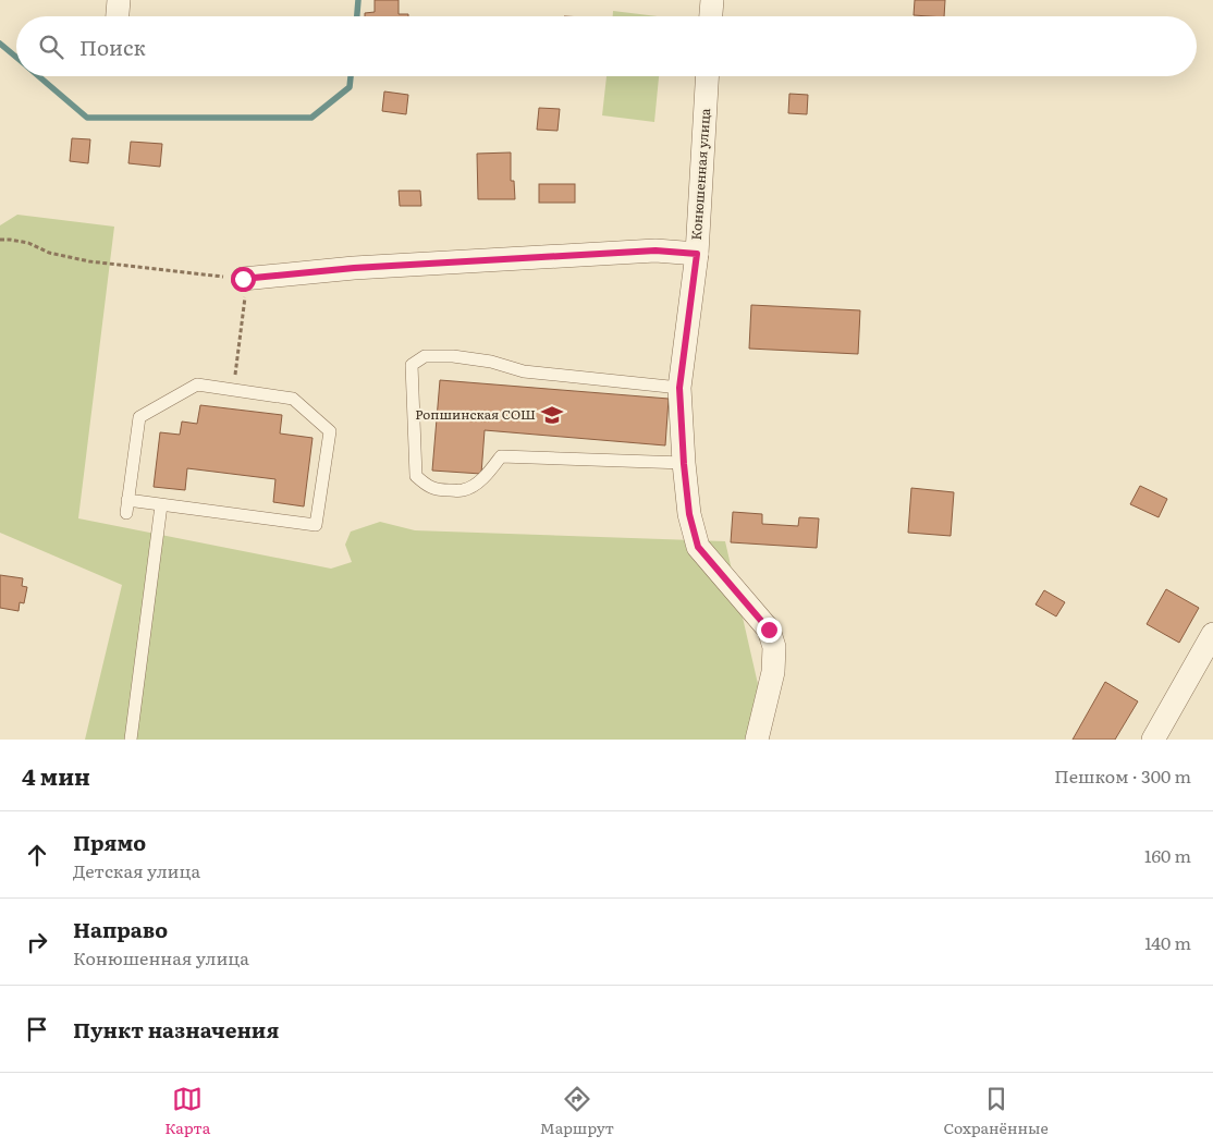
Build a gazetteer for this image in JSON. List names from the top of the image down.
{
  "streets": {
    "street": ["Конюшенная улица"]
  },
  "places": {
    "school or university": ["Ропшинская СОШ"]
  },
  "page": {
    "search": "Поиск",
    "heading": ["4 мин", "Пешком · 300 m"],
    "list": [
      ["Прямо", "Детская улица", "160 m"],
      ["Направо", "Конюшенная улица", "140 m"],
      "Пункт назначения"
    ],
    "nav": ["Карта", "Маршрут", "Сохранённые"]
  }
}
